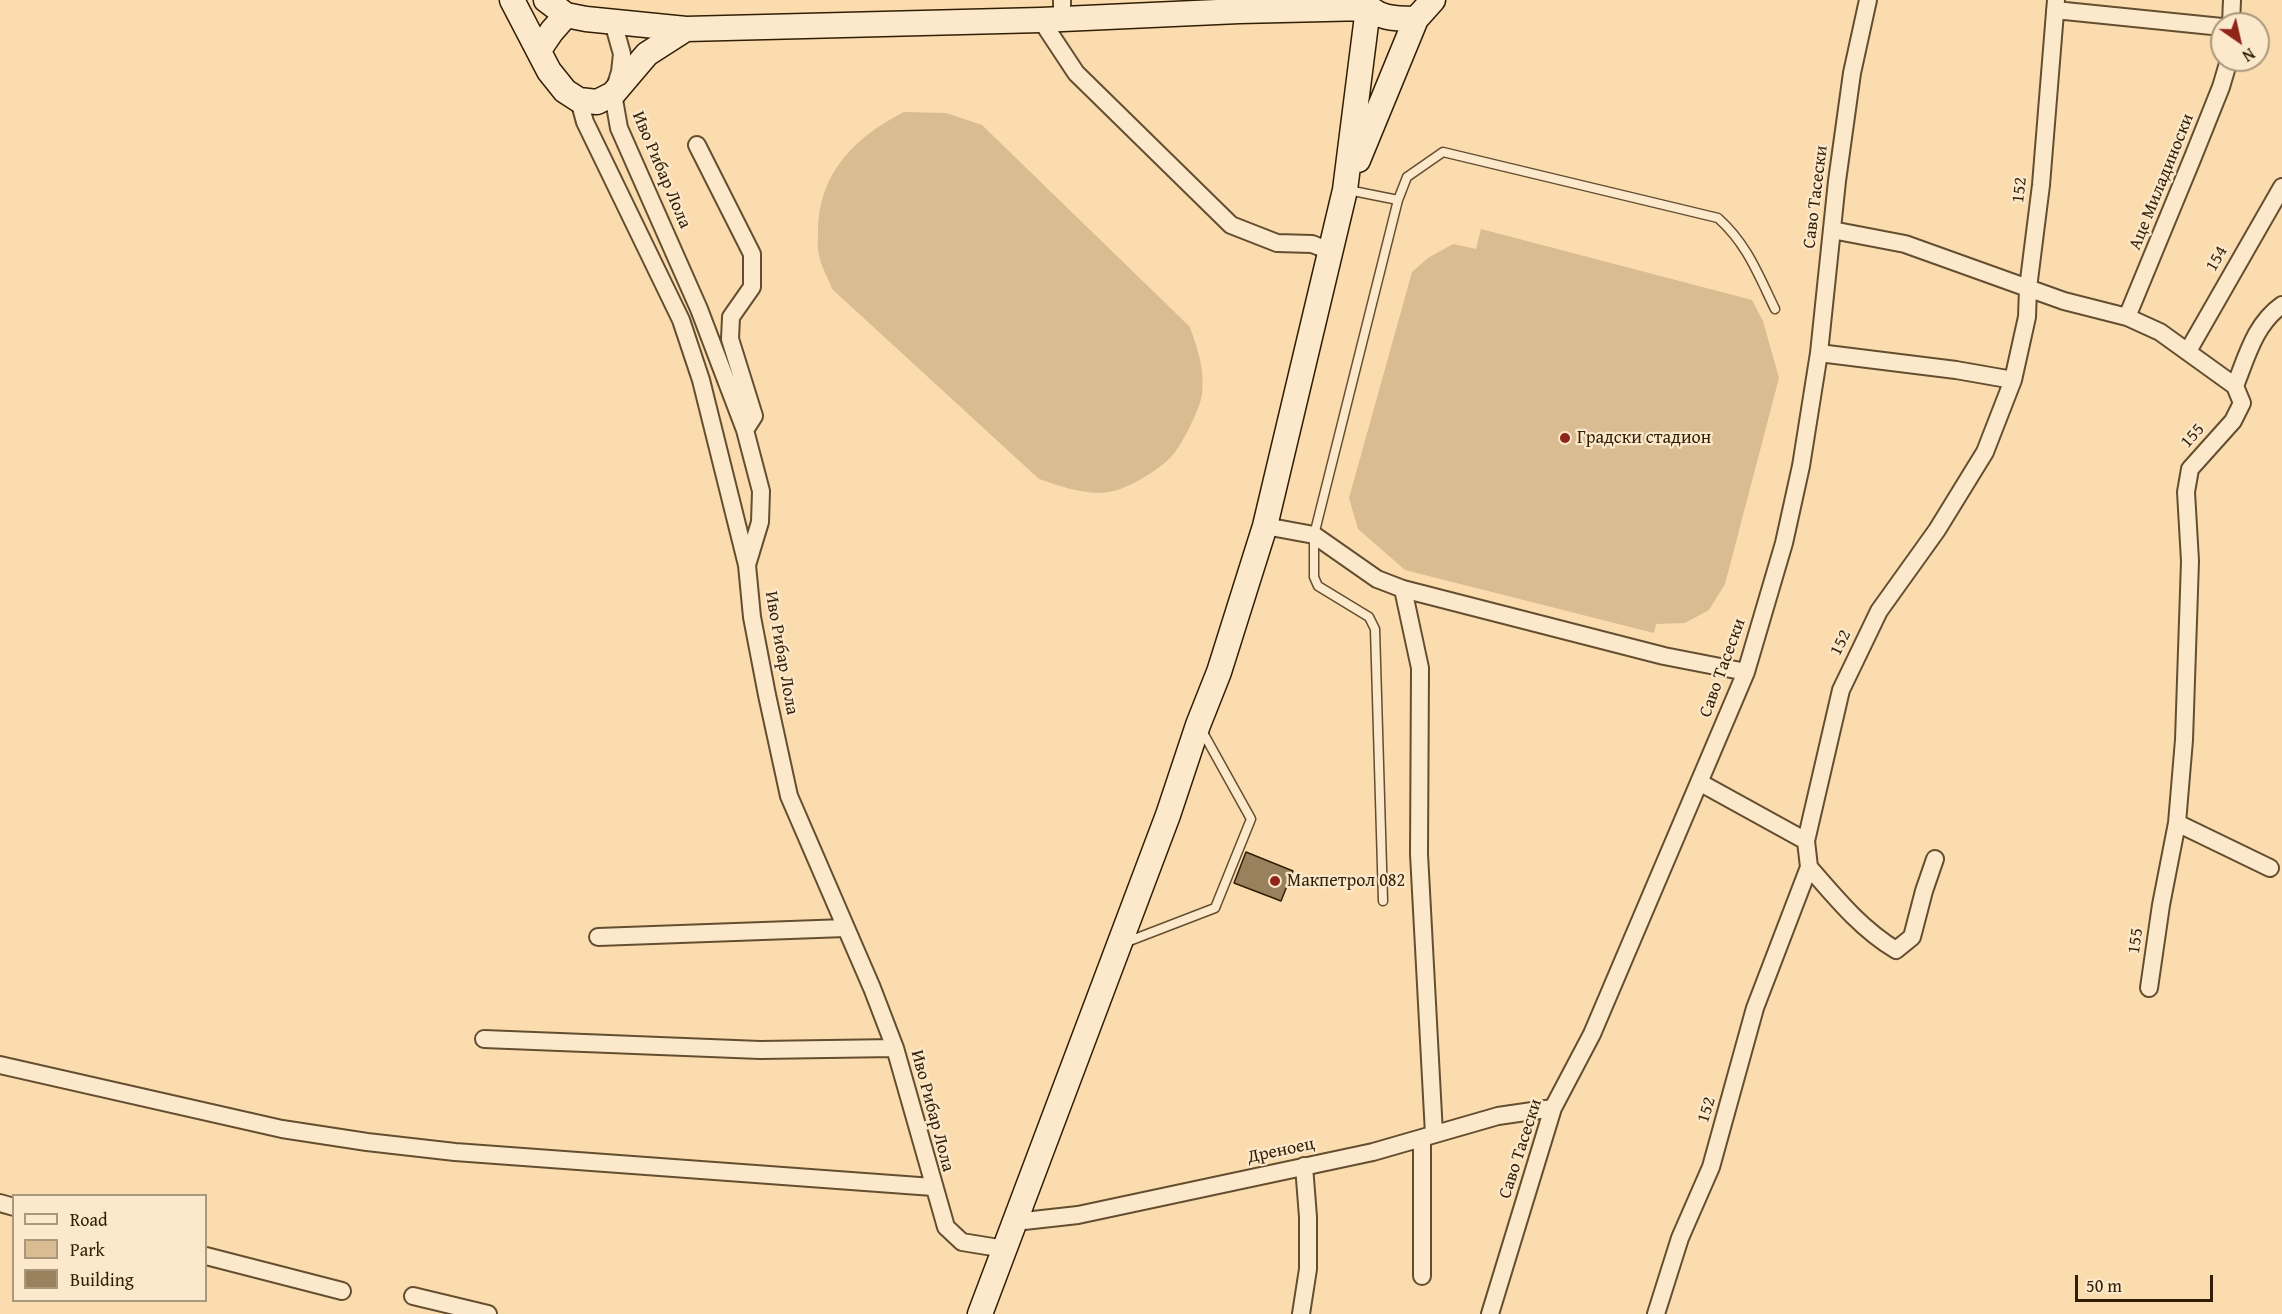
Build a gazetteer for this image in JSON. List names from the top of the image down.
{
  "streets": {
    "street": [
      "Иво Рибар Лола",
      "Аце Миладиноски",
      "152",
      "Саво Тасески",
      "154",
      "155",
      "Дреноец"
    ]
  },
  "crossings": [
    ["Саво Тасески", "Дреноец"]
  ],
  "places": ["Градски стадион", "Макпетрол 082"],
  "legend": ["Road", "Park", "Building"],
  "scale_bar": "50 m",
  "north": "bottom right"
}
